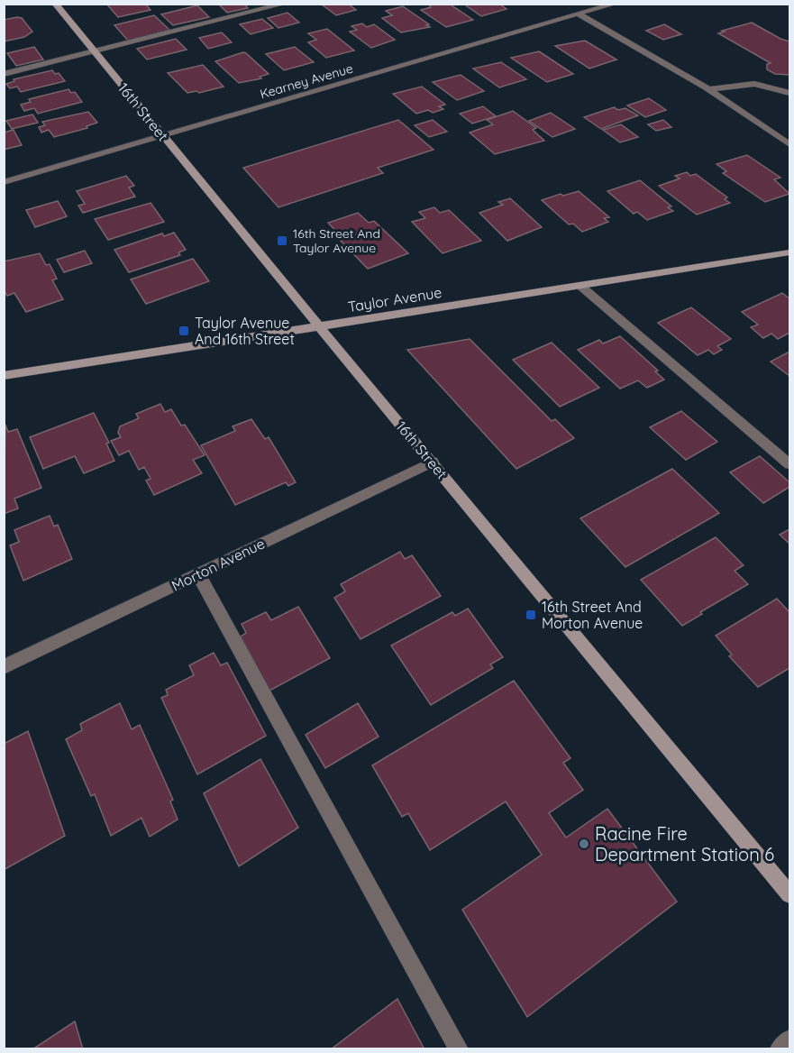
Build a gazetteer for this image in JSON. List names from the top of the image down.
{
  "streets": {
    "street": [
      "Kearney Avenue",
      "16th Street",
      "Taylor Avenue",
      "Morton Avenue"
    ]
  },
  "crossings": [
    ["Kearney Avenue", "16th Street"],
    ["16th Street", "Taylor Avenue"],
    ["16th Street", "Morton Avenue"]
  ],
  "places": {
    "transit": ["16th Street And Taylor Avenue", "Taylor Avenue And 16th Street", "16th Street And Morton Avenue"],
    "other": ["Racine Fire Department Station 6"]
  }
}
